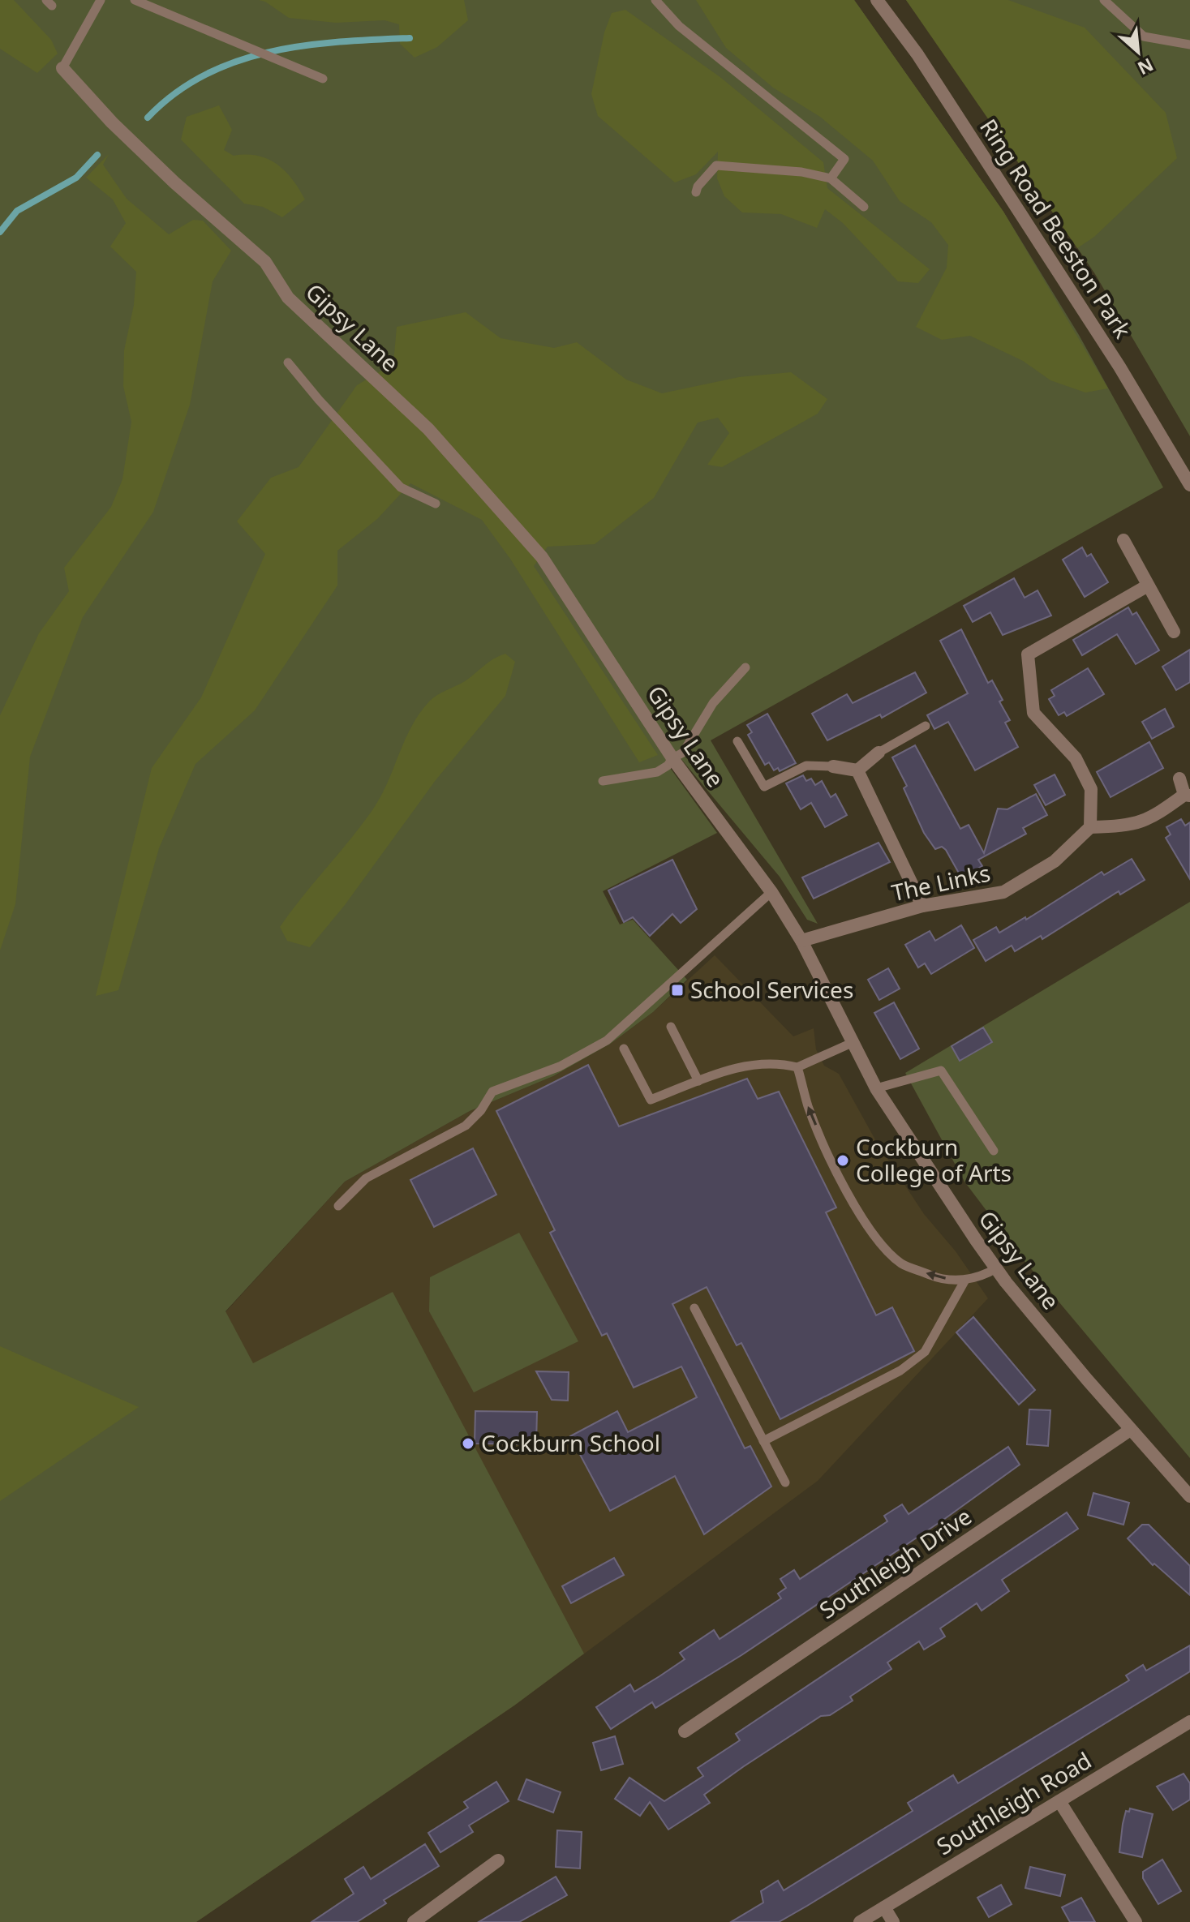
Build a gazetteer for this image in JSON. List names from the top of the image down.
{
  "streets": {
    "street": [
      "Ring Road Beeston Park",
      "Gipsy Lane",
      "The Links",
      "Southleigh Drive",
      "Southleigh Road"
    ]
  },
  "crossings": [
    ["Gipsy Lane", "The Links"],
    ["Gipsy Lane", "Southleigh Drive"]
  ],
  "places": {
    "transit": ["School Services"],
    "other": ["Cockburn College of Arts", "Cockburn School"]
  },
  "north": "bottom right"
}
